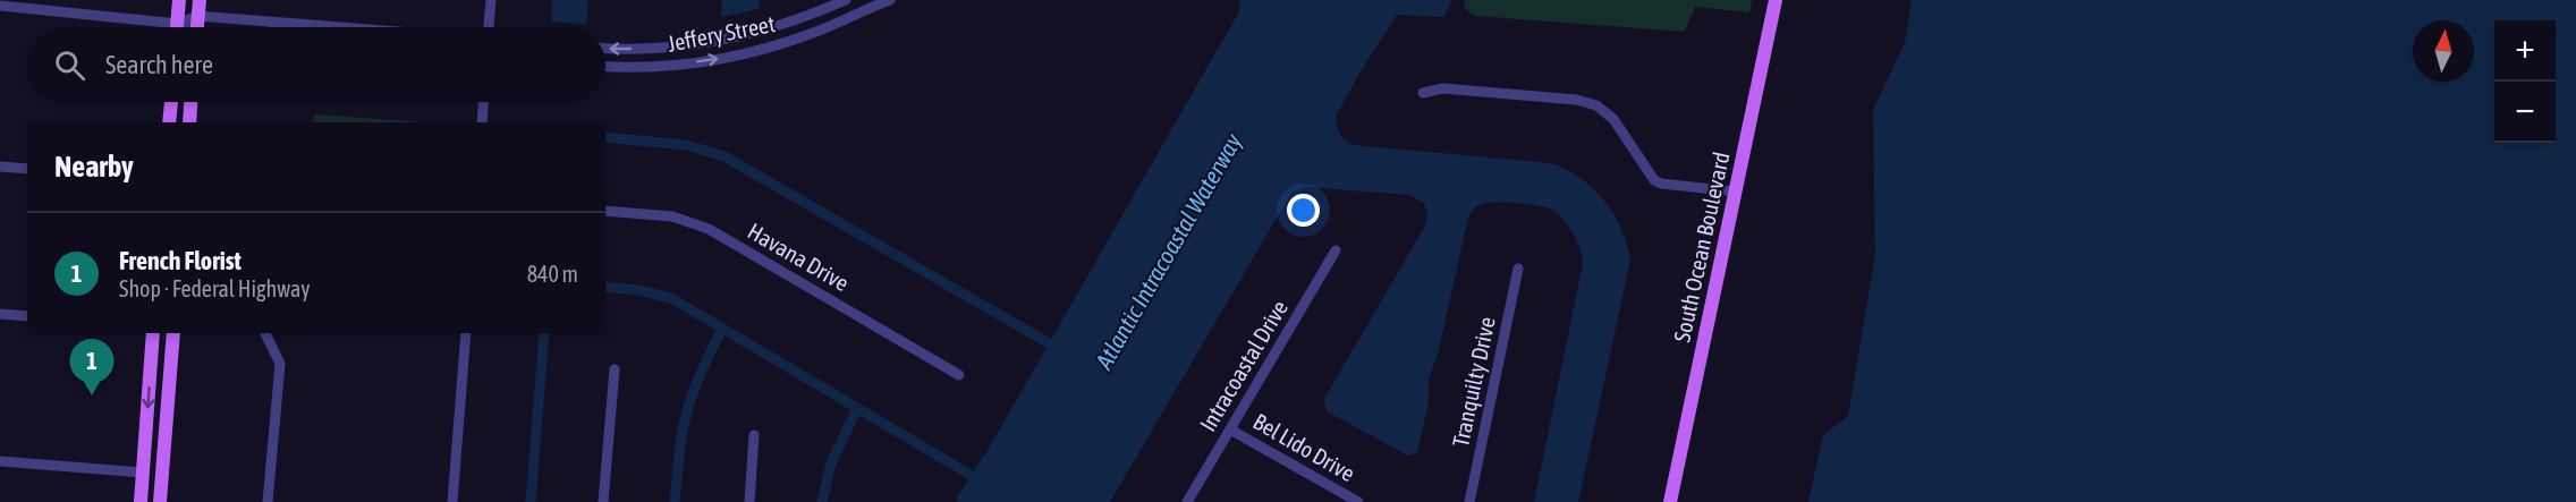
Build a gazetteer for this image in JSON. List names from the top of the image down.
{
  "streets": {
    "main road": ["South Ocean Boulevard"],
    "street": [
      "Jeffery Street",
      "Havana Drive",
      "Intracoastal Drive",
      "Tranquilty Drive",
      "Bel Lido Drive"
    ]
  },
  "crossings": [
    ["Intracoastal Drive", "Bel Lido Drive"]
  ],
  "water": ["Atlantic Intracoastal Waterway"],
  "north": "top",
  "page": {
    "map_buttons": ["+", "−"],
    "search": "Search here",
    "heading": "Nearby",
    "list": [
      {
        "mark": "1",
        "name": "French Florist",
        "note": "Shop · Federal Highway",
        "value": "840 m"
      }
    ],
    "pins": "1"
  }
}
